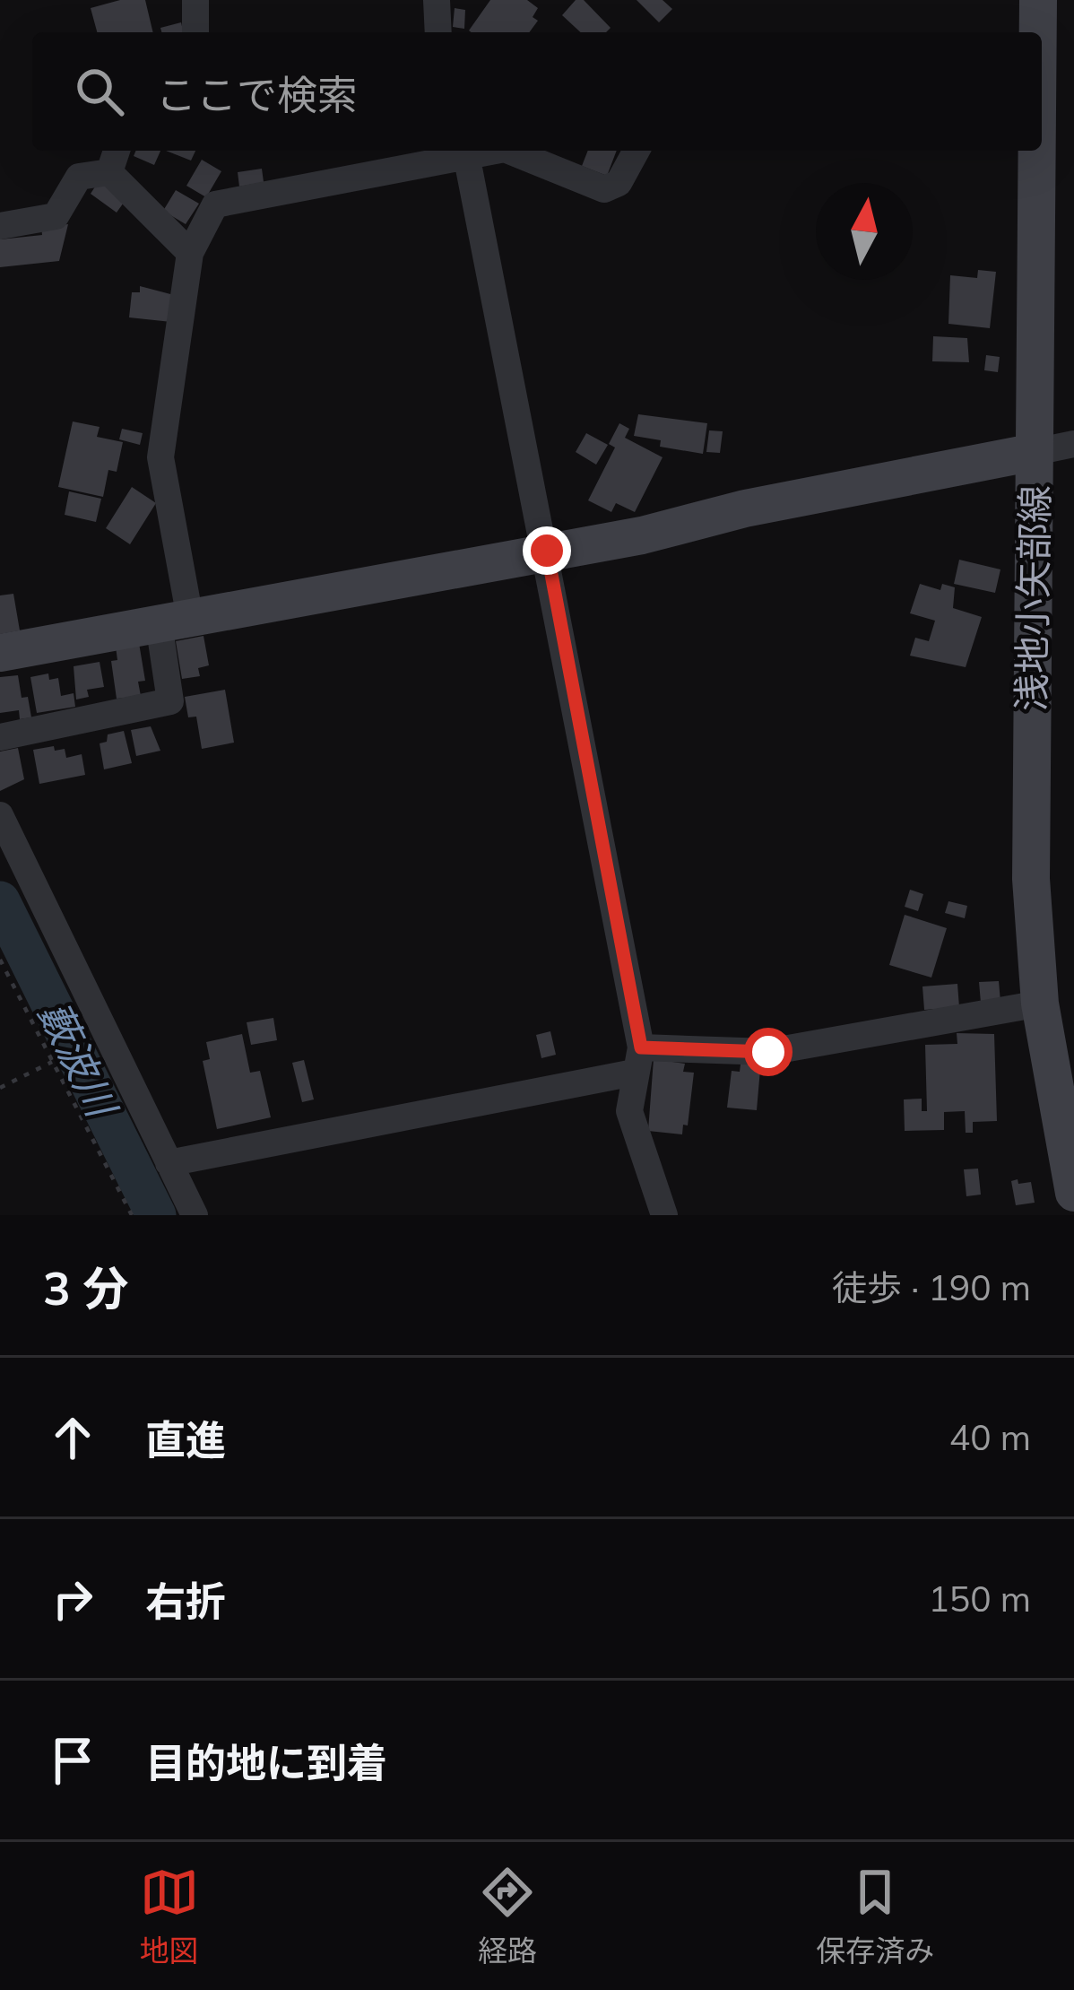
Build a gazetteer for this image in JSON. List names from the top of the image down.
{
  "streets": {
    "main road": ["浅地小矢部線"]
  },
  "water": ["藪波川"],
  "north": "top",
  "page": {
    "search": "ここで検索",
    "heading": ["3 分", "徒歩 · 190 m"],
    "list": [
      ["直進", "40 m"],
      ["右折", "150 m"],
      "目的地に到着"
    ],
    "nav": ["地図", "経路", "保存済み"]
  }
}
